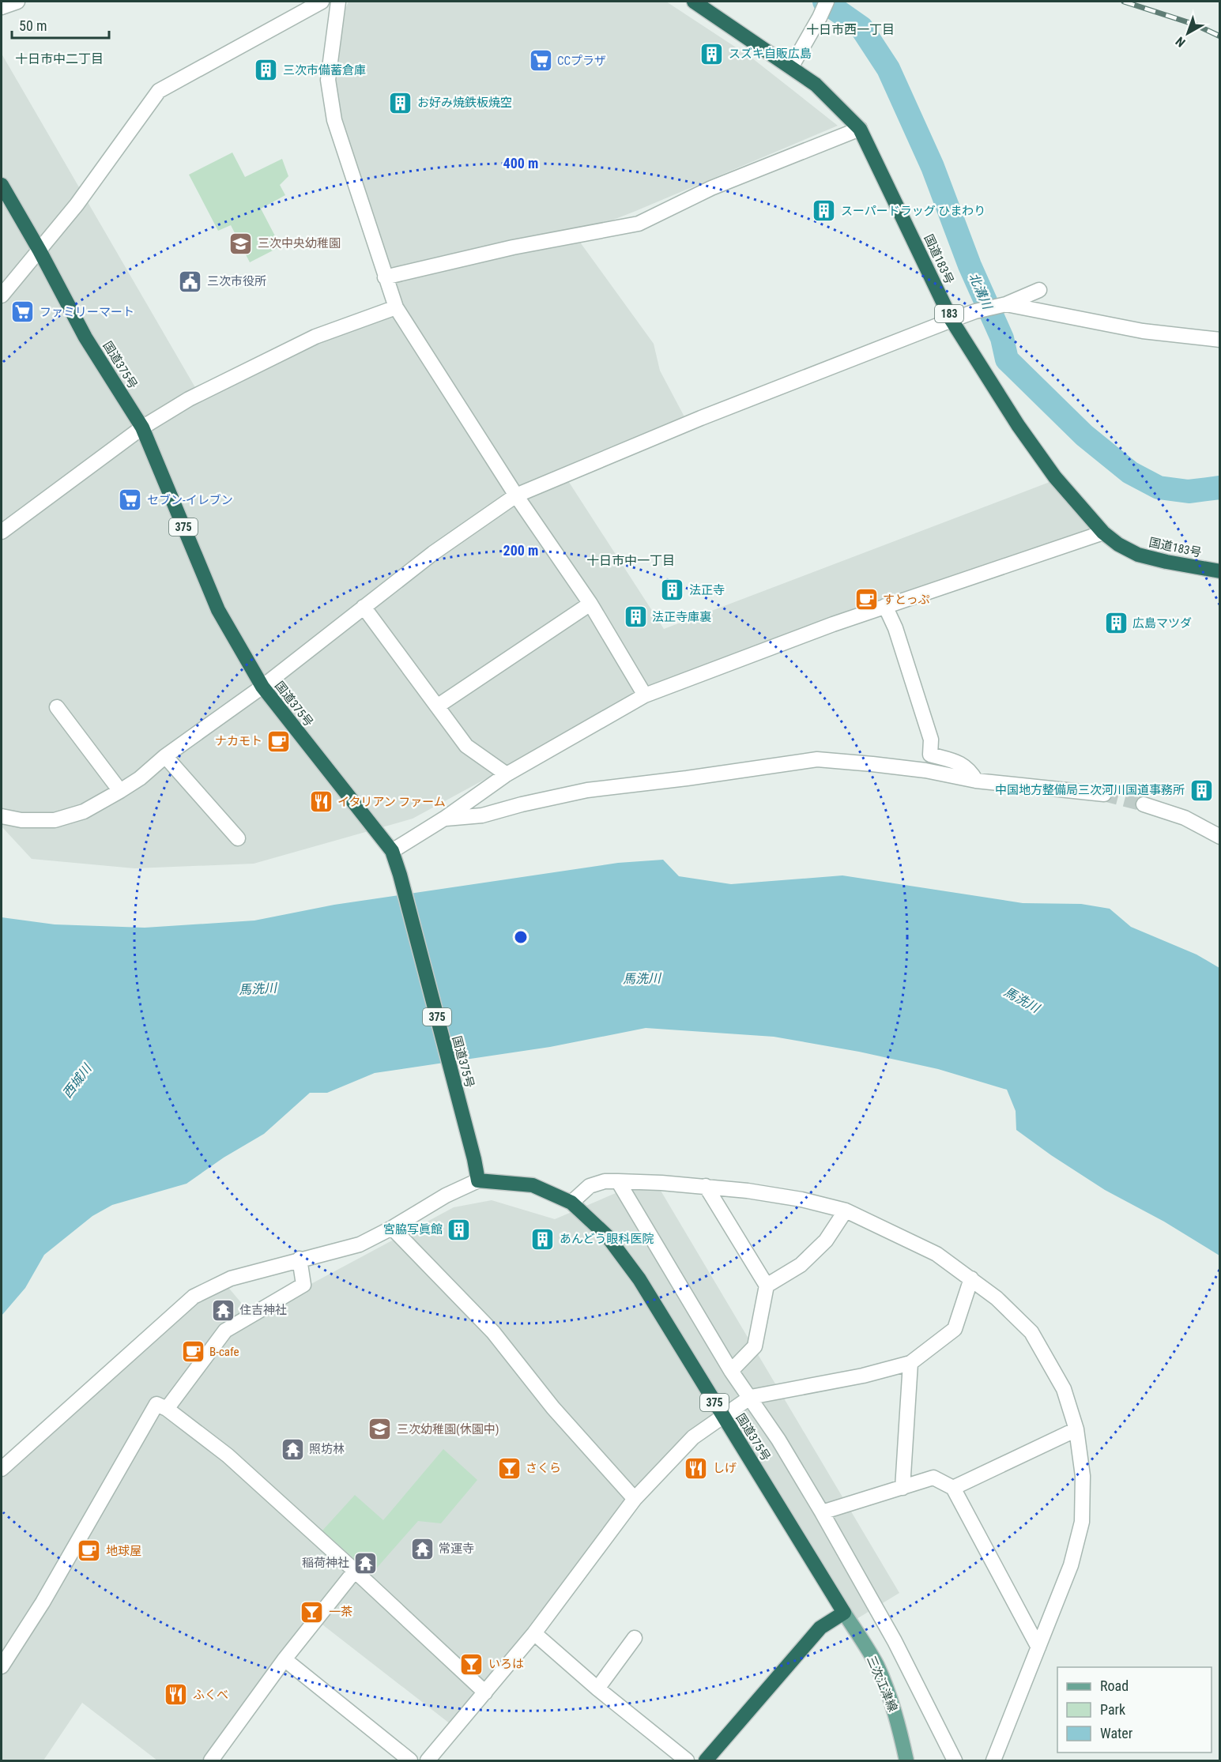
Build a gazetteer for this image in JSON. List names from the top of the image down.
{
  "streets": {
    "highway": [
      "国道183号",
      "183",
      "国道375号",
      "375"
    ],
    "main road": ["三次江津線"]
  },
  "crossings": [
    ["国道375号", "三次江津線"]
  ],
  "districts": ["十日市西一丁目", "十日市中二丁目", "十日市中一丁目"],
  "water": ["北溝川", "馬洗川", "西城川"],
  "places": {
    "building": [
      "スズキ自販広島",
      "三次市備蓄倉庫",
      "お好み焼鉄板焼空",
      "スーパードラッグ ひまわり",
      "法正寺",
      "法正寺庫裏",
      "広島マツダ",
      "中国地方整備局三次河川国道事務所",
      "宮脇写眞館",
      "あんどう眼科医院"
    ],
    "supermarket": ["CCプラザ", "ファミリーマート", "セブン-イレブン"],
    "school or university": ["三次中央幼稚園", "三次幼稚園(休園中)"],
    "public building": ["三次市役所"],
    "cafe": [
      "すとっぷ",
      "ナカモト",
      "B-cafe",
      "地球屋"
    ],
    "restaurant": ["イタリアン ファーム", "しげ", "ふくべ"],
    "temple": [
      "住吉神社",
      "照坊林",
      "常運寺",
      "稲荷神社"
    ],
    "bar": ["さくら", "一茶", "いろは"]
  },
  "legend": ["Road", "Park", "Water"],
  "scale_bar": "50 m",
  "north": "bottom left",
  "rings": ["400 m", "200 m"]
}
